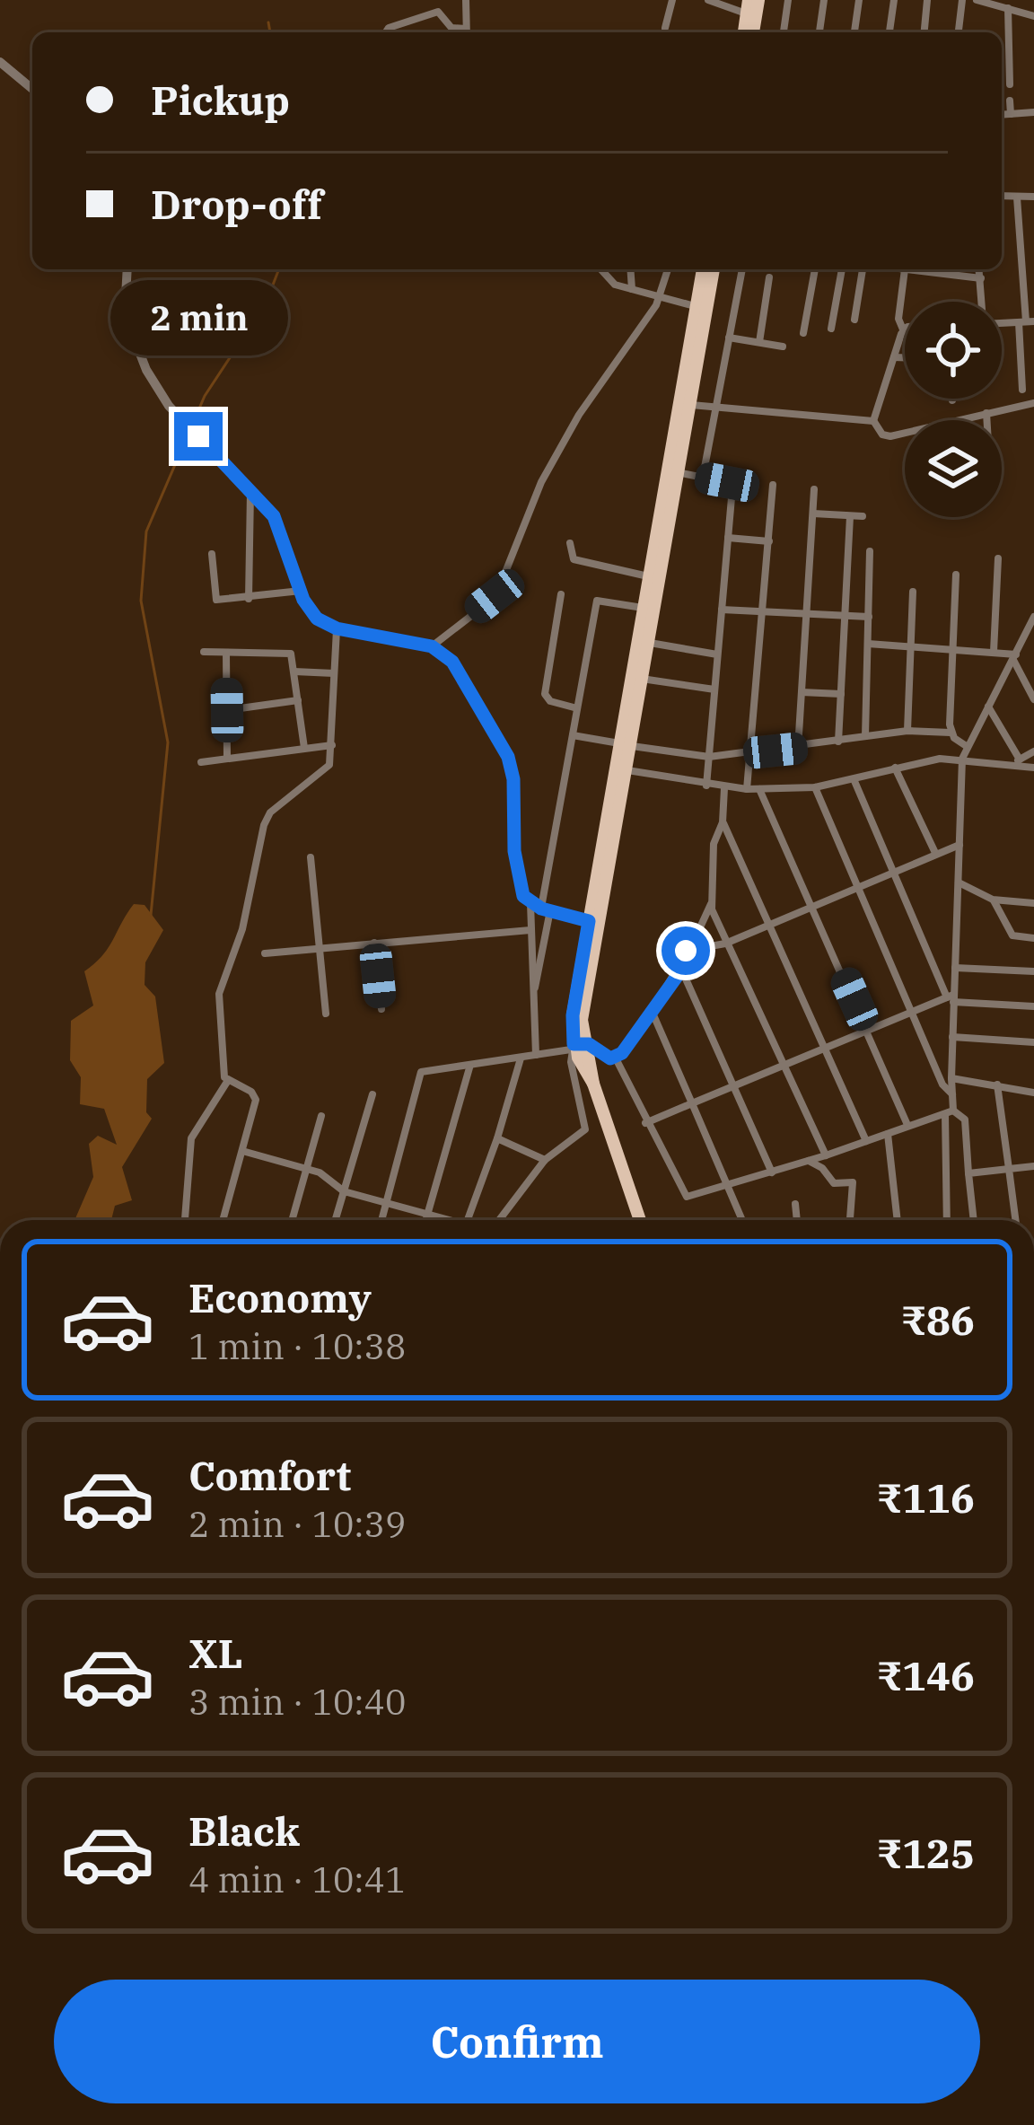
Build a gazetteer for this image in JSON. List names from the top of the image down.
{
  "page": {
    "banner": ["Pickup", "Drop-off"],
    "bubble": "2 min",
    "list": [
      {
        "name": "Economy",
        "note": "1 min · 10:38",
        "value": "₹86"
      },
      {
        "name": "Comfort",
        "note": "2 min · 10:39",
        "value": "₹116"
      },
      {
        "name": "XL",
        "note": "3 min · 10:40",
        "value": "₹146"
      },
      {
        "name": "Black",
        "note": "4 min · 10:41",
        "value": "₹125"
      }
    ],
    "buttons": "Confirm"
  }
}
